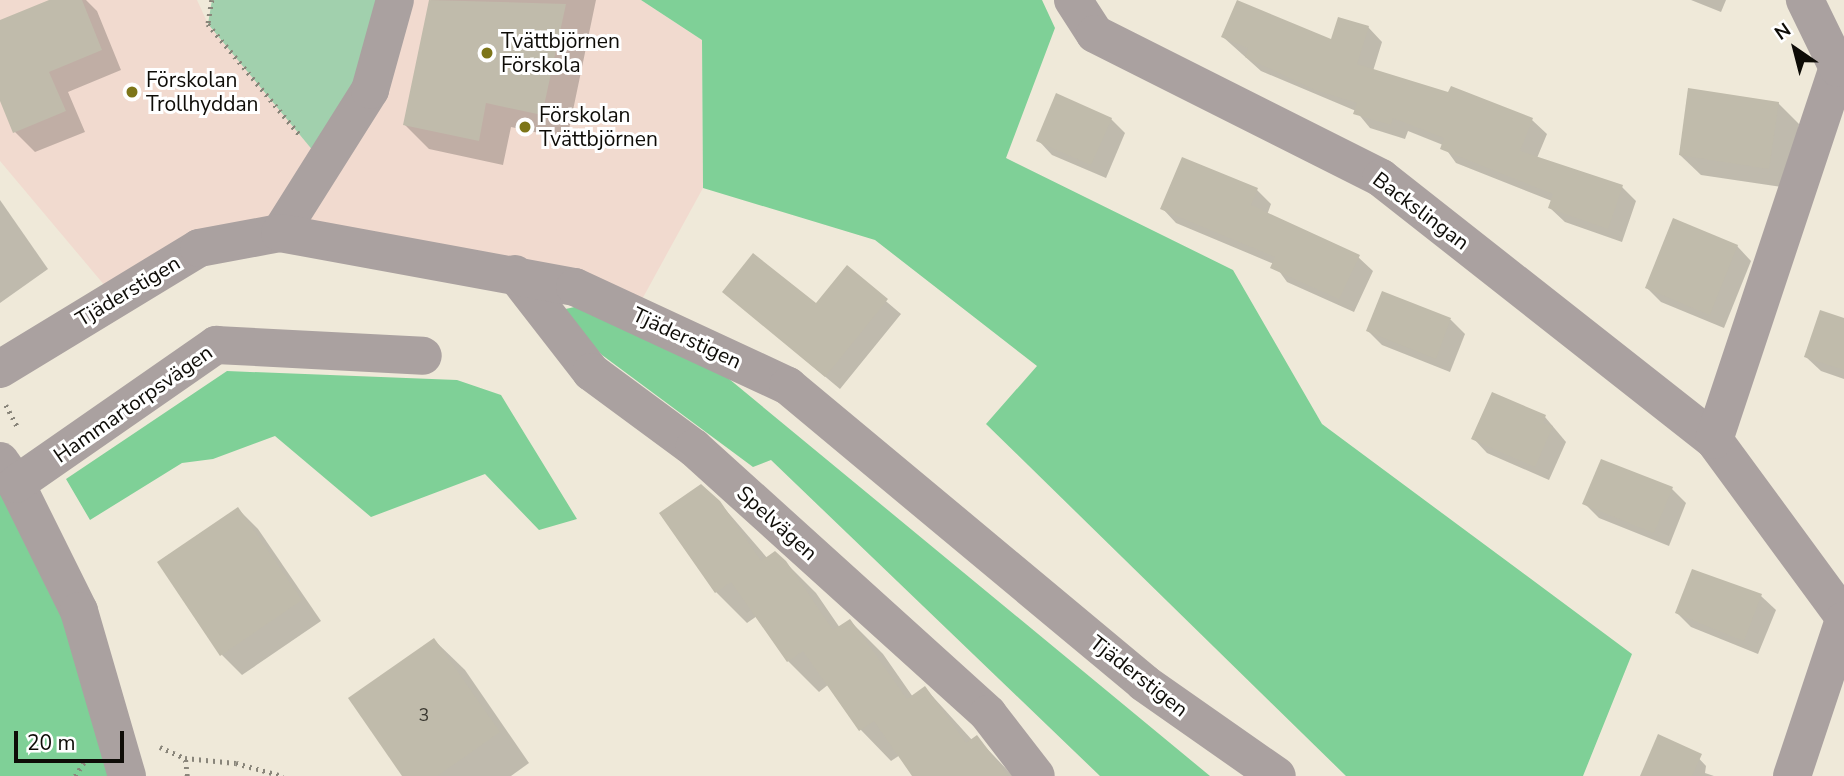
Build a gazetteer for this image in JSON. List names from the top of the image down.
{
  "streets": {
    "street": [
      "Backslingan",
      "Tjäderstigen",
      "Hammartorpsvägen",
      "Spelvägen"
    ]
  },
  "crossings": [
    ["Tjäderstigen", "Spelvägen"]
  ],
  "places": ["Tvättbjörnen Förskola", "Förskolan Trollhyddan", "Förskolan Tvättbjörnen"],
  "house_numbers": ["3"],
  "scale_bar": "20 m",
  "north": "top left"
}
